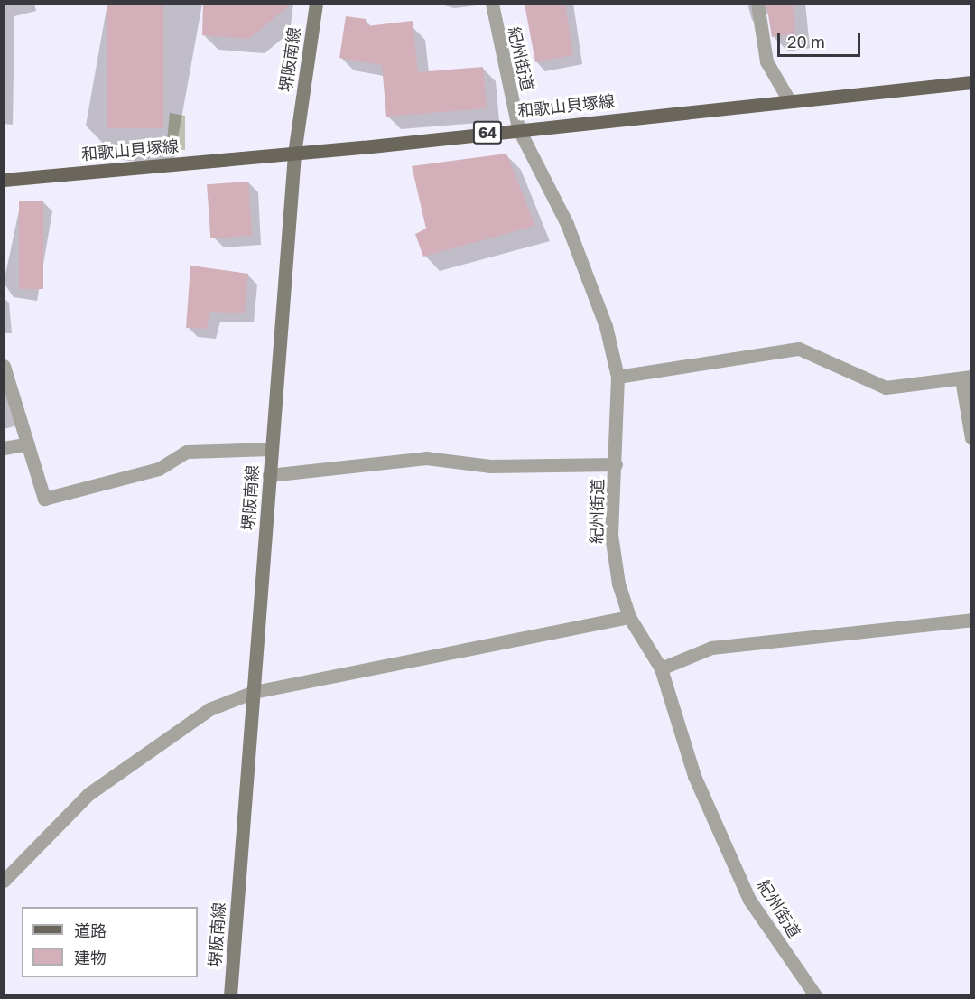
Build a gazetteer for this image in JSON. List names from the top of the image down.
{
  "streets": {
    "main road": ["堺阪南線", "和歌山貝塚線", "64"],
    "street": ["紀州街道"]
  },
  "crossings": [
    ["紀州街道", "和歌山貝塚線"],
    ["堺阪南線", "和歌山貝塚線"]
  ],
  "legend": ["道路", "建物"],
  "scale_bar": "20 m"
}
